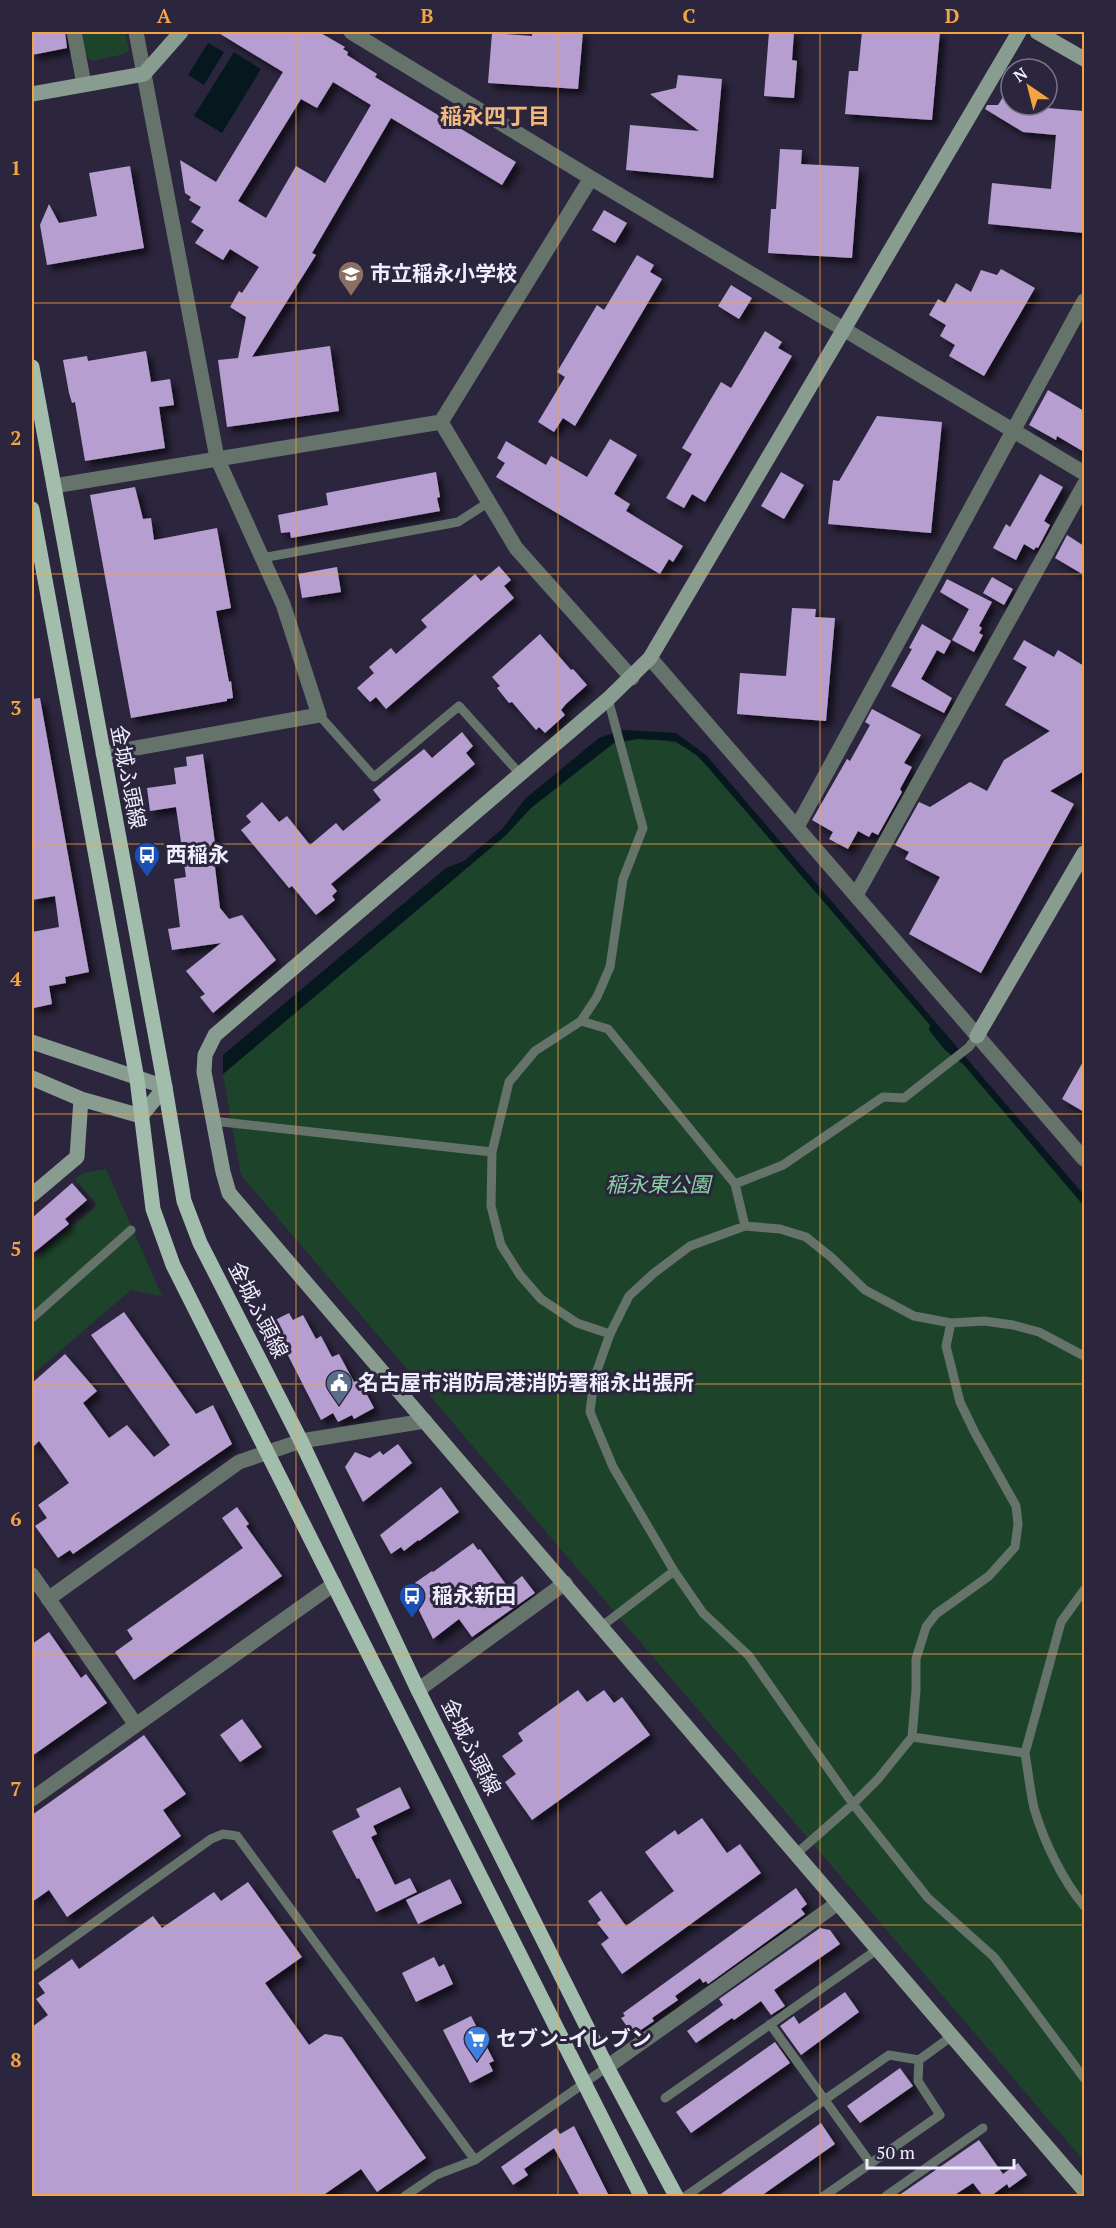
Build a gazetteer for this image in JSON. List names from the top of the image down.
{
  "streets": {
    "main road": ["金城ふ頭線"]
  },
  "districts": ["稲永四丁目"],
  "parks": ["稲永東公園"],
  "places": {
    "school or university": ["市立稲永小学校"],
    "bus stop": ["西稲永", "稲永新田"],
    "public building": ["名古屋市消防局港消防署稲永出張所"],
    "supermarket": ["セブン-イレブン"]
  },
  "scale_bar": "50 m",
  "north": "top left",
  "grid": {
    "columns": [
      "A",
      "B",
      "C",
      "D"
    ],
    "rows": [
      "1",
      "2",
      "3",
      "4",
      "5",
      "6",
      "7",
      "8"
    ]
  }
}
